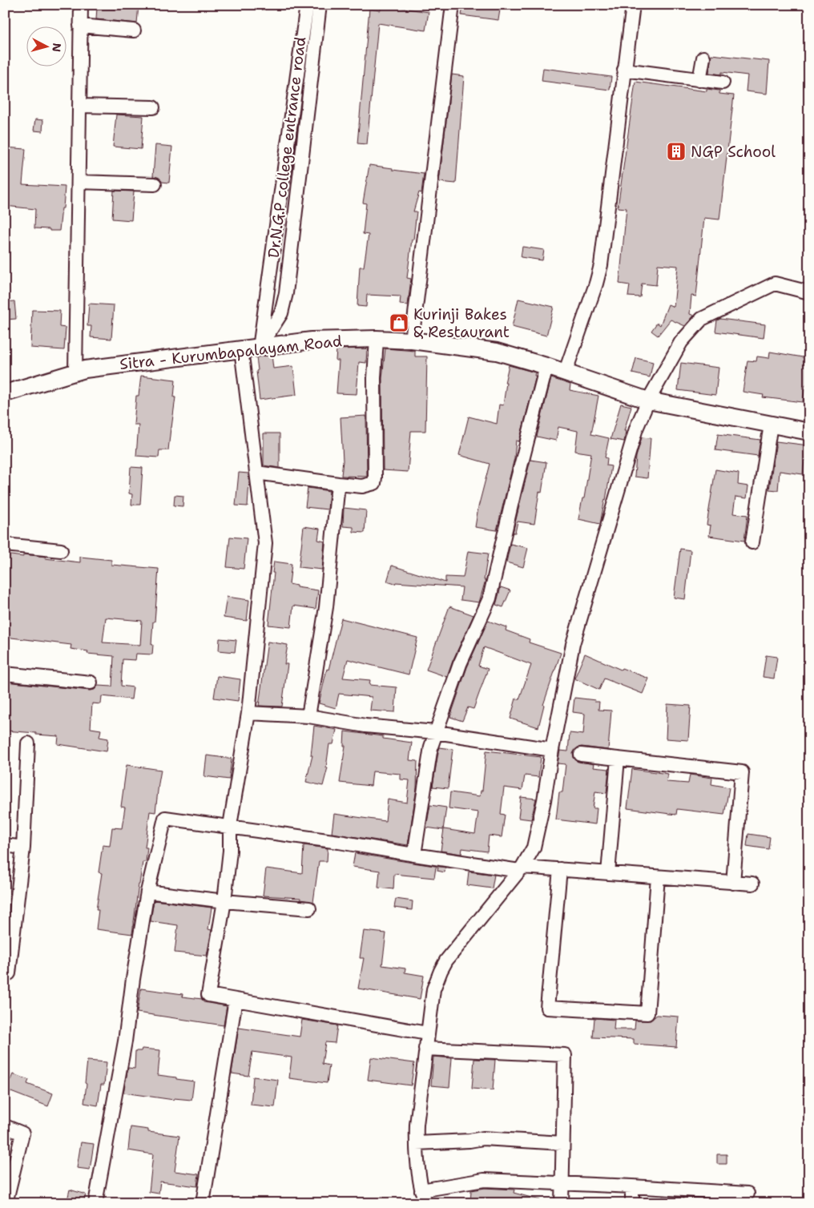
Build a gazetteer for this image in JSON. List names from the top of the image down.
{
  "streets": {
    "main road": ["Sitra - Kurumbapalayam Road"],
    "street": ["Dr.N.G.P college entrance road"]
  },
  "crossings": [
    ["Dr.N.G.P college entrance road", "Sitra - Kurumbapalayam Road"]
  ],
  "places": {
    "building": ["NGP School"],
    "shop": ["Kurinji Bakes & Restaurant"]
  },
  "north": "right"
}
